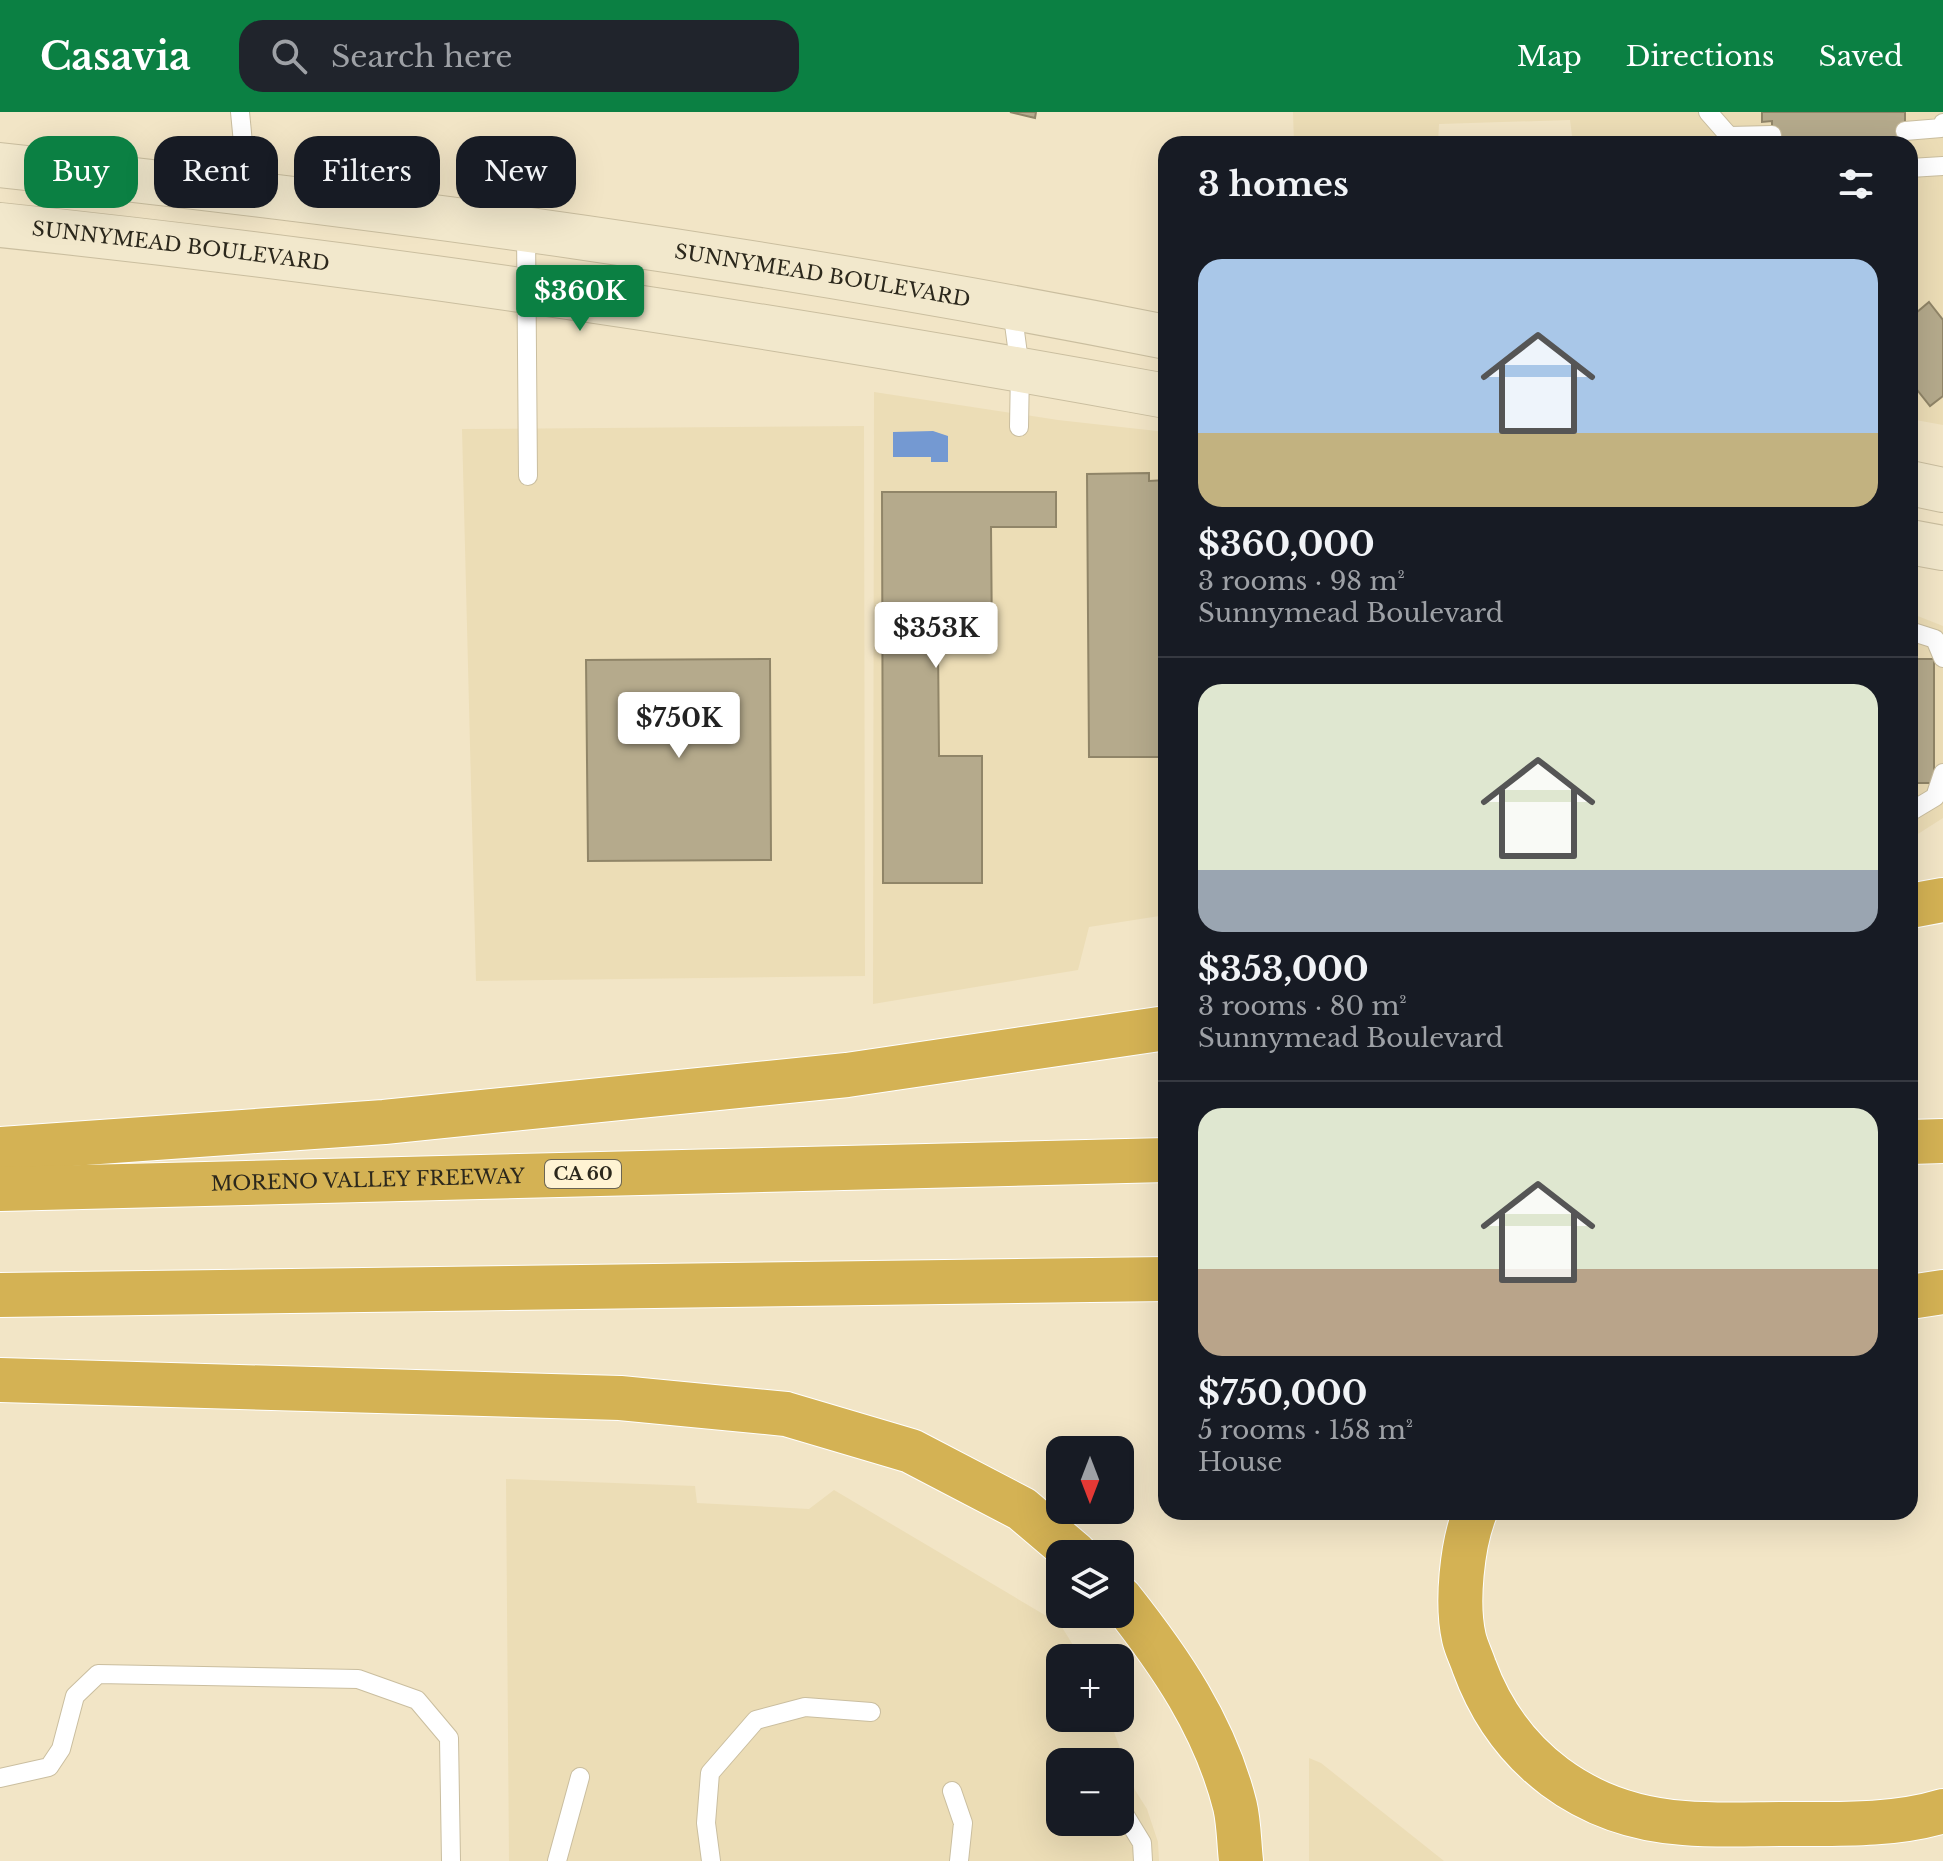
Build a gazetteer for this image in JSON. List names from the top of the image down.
{
  "streets": {
    "highway": ["CA 60", "MORENO VALLEY FREEWAY"],
    "main road": ["SUNNYMEAD BOULEVARD"]
  },
  "north": "bottom",
  "page": {
    "header": "Casavia",
    "search": "Search here",
    "nav": ["Map", "Directions", "Saved"],
    "chip": [
      "Buy",
      "Rent",
      "Filters",
      "New"
    ],
    "heading": "3 homes",
    "list": [
      {
        "name": "$360,000",
        "note": "3 rooms · 98 m² · Sunnymead Boulevard"
      },
      {
        "name": "$353,000",
        "note": "3 rooms · 80 m² · Sunnymead Boulevard"
      },
      {
        "name": "$750,000",
        "note": "5 rooms · 158 m² · House"
      }
    ],
    "price": ["$360K", "$353K", "$750K"],
    "map_buttons": ["+", "−"]
  }
}
